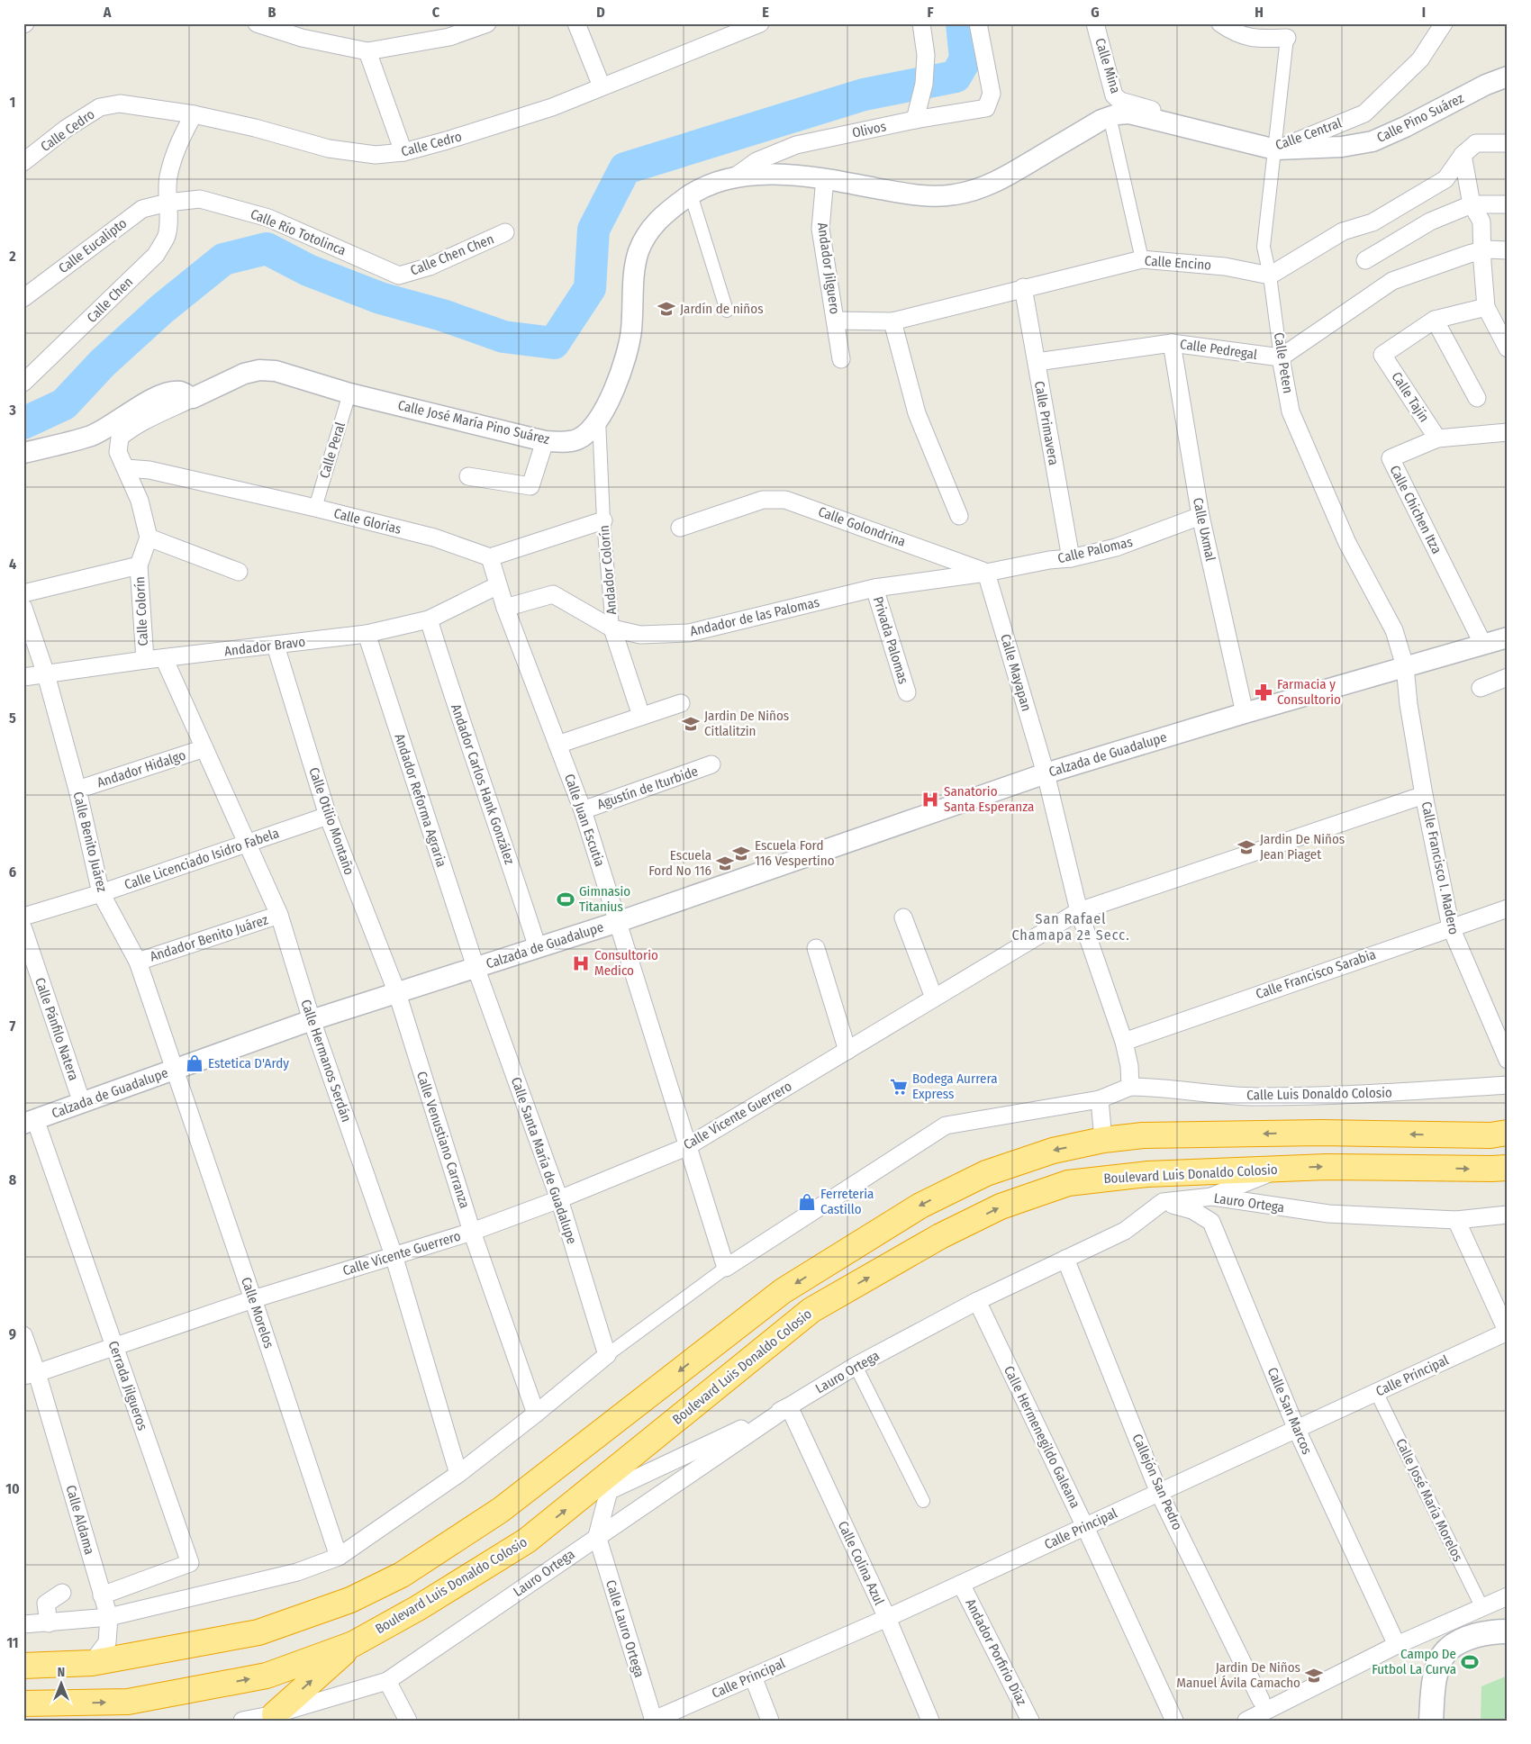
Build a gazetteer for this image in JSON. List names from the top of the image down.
{
  "streets": {
    "highway": ["Boulevard Luis Donaldo Colosio"],
    "street": [
      "Calle Mina",
      "Calle Pino Suárez",
      "Olivos",
      "Calle Cedro",
      "Calle Central",
      "Calle Río Totolinca",
      "Calle Eucalipto",
      "Calle Chen Chen",
      "Calle Encino",
      "Andador Jilguero",
      "Calle Chen",
      "Calle Pedregal",
      "Calle Peten",
      "Calle Tajín",
      "Calle José María Pino Suárez",
      "Calle Primavera",
      "Calle Peral",
      "Calle Chichen Itza",
      "Calle Glorias",
      "Calle Golondrina",
      "Calle Uxmal",
      "Calle Palomas",
      "Andador Colorín",
      "Calle Colorín",
      "Andador de las Palomas",
      "Privada Palomas",
      "Andador Bravo",
      "Calle Mayapan",
      "Calzada de Guadalupe",
      "Andador Hidalgo",
      "Andador Carlos Hank González",
      "Agustín de Iturbide",
      "Andador Reforma Agraria",
      "Calle Juan Escutia",
      "Calle Otilio Montaño",
      "Calle Benito Juárez",
      "Calle Licenciado Isidro Fabela",
      "Calle Francisco I. Madero",
      "Andador Benito Juárez",
      "Calle Francisco Sarabia",
      "Calle Pánfilo Natera",
      "Calle Hermanos Serdán",
      "Calle Luis Donaldo Colosio",
      "Calle Vicente Guerrero",
      "Calle Venustiano Carranza",
      "Calle Santa María de Guadalupe",
      "Lauro Ortega",
      "Calle Morelos",
      "Calle Principal",
      "Cerrada Jilgueros",
      "Calle San Marcos",
      "Calle Hermenegildo Galeana",
      "Callejón San Pedro",
      "Calle José María Morelos",
      "Calle Aldama",
      "Calle Colina Azul",
      "Calle Lauro Ortega",
      "Andador Porfirio Díaz"
    ]
  },
  "crossings": [
    ["Calle Mina", "Calle Central"],
    ["Calle Pino Suárez", "Calle Central"],
    ["Calle Pino Suárez", "Calle Peten"],
    ["Olivos", "Calle José María Pino Suárez"],
    ["Calle Cedro", "Calle Chen"],
    ["Calle Central", "Calle Peten"],
    ["Calle Central", "Calle José María Pino Suárez"],
    ["Calle Río Totolinca", "Calle Eucalipto"],
    ["Calle Río Totolinca", "Calle Chen Chen"],
    ["Calle Río Totolinca", "Calle Chen"],
    ["Calle Eucalipto", "Calle Chen"],
    ["Calle Encino", "Andador Jilguero"],
    ["Calle Encino", "Calle Peten"],
    ["Calle Encino", "Calle Primavera"],
    ["Andador Jilguero", "Calle José María Pino Suárez"],
    ["Calle Pedregal", "Calle Peten"],
    ["Calle Pedregal", "Calle Primavera"],
    ["Calle Pedregal", "Calle Uxmal"],
    ["Calle Peten", "Calzada de Guadalupe"],
    ["Calle Peten", "Calle Francisco I. Madero"],
    ["Calle Tajín", "Calle Chichen Itza"],
    ["Calle José María Pino Suárez", "Calle Peral"],
    ["Calle José María Pino Suárez", "Calle Glorias"],
    ["Calle José María Pino Suárez", "Andador Colorín"],
    ["Calle Primavera", "Calle Palomas"],
    ["Calle Peral", "Calle Glorias"],
    ["Calle Chichen Itza", "Calzada de Guadalupe"],
    ["Calle Glorias", "Calle Juan Escutia"],
    ["Calle Golondrina", "Calle Palomas"],
    ["Calle Golondrina", "Andador de las Palomas"],
    ["Calle Golondrina", "Calle Mayapan"],
    ["Calle Uxmal", "Calle Palomas"],
    ["Calle Uxmal", "Calzada de Guadalupe"],
    ["Calle Palomas", "Andador de las Palomas"],
    ["Calle Palomas", "Calle Mayapan"],
    ["Andador Colorín", "Andador de las Palomas"],
    ["Calle Colorín", "Andador Bravo"],
    ["Andador de las Palomas", "Privada Palomas"],
    ["Andador de las Palomas", "Calle Mayapan"],
    ["Andador de las Palomas", "Calle Juan Escutia"],
    ["Andador Bravo", "Andador Carlos Hank González"],
    ["Andador Bravo", "Andador Reforma Agraria"],
    ["Andador Bravo", "Calle Juan Escutia"],
    ["Andador Bravo", "Calle Otilio Montaño"],
    ["Andador Bravo", "Calle Benito Juárez"],
    ["Andador Bravo", "Calle Hermanos Serdán"],
    ["Calle Mayapan", "Calzada de Guadalupe"],
    ["Calle Mayapan", "Calle Francisco Sarabia"],
    ["Calle Mayapan", "Calle Luis Donaldo Colosio"],
    ["Calle Mayapan", "Calle Vicente Guerrero"],
    ["Calzada de Guadalupe", "Andador Carlos Hank González"],
    ["Calzada de Guadalupe", "Andador Reforma Agraria"],
    ["Calzada de Guadalupe", "Calle Juan Escutia"],
    ["Calzada de Guadalupe", "Calle Otilio Montaño"],
    ["Calzada de Guadalupe", "Calle Benito Juárez"],
    ["Calzada de Guadalupe", "Calle Francisco I. Madero"],
    ["Calzada de Guadalupe", "Calle Pánfilo Natera"],
    ["Calzada de Guadalupe", "Calle Hermanos Serdán"],
    ["Calzada de Guadalupe", "Calle Venustiano Carranza"],
    ["Calzada de Guadalupe", "Calle Santa María de Guadalupe"],
    ["Calzada de Guadalupe", "Calle Morelos"],
    ["Calzada de Guadalupe", "Cerrada Jilgueros"],
    ["Andador Hidalgo", "Calle Benito Juárez"],
    ["Andador Hidalgo", "Calle Hermanos Serdán"],
    ["Agustín de Iturbide", "Calle Juan Escutia"],
    ["Andador Reforma Agraria", "Calle Santa María de Guadalupe"],
    ["Calle Juan Escutia", "Calle Vicente Guerrero"],
    ["Calle Otilio Montaño", "Calle Licenciado Isidro Fabela"],
    ["Calle Otilio Montaño", "Calle Venustiano Carranza"],
    ["Calle Benito Juárez", "Calle Licenciado Isidro Fabela"],
    ["Calle Benito Juárez", "Andador Benito Juárez"],
    ["Calle Benito Juárez", "Calle Morelos"],
    ["Calle Licenciado Isidro Fabela", "Calle Hermanos Serdán"],
    ["Calle Francisco I. Madero", "Calle Francisco Sarabia"],
    ["Calle Francisco I. Madero", "Calle Vicente Guerrero"],
    ["Andador Benito Juárez", "Calle Hermanos Serdán"],
    ["Calle Hermanos Serdán", "Calle Vicente Guerrero"],
    ["Calle Vicente Guerrero", "Calle Venustiano Carranza"],
    ["Calle Vicente Guerrero", "Calle Santa María de Guadalupe"],
    ["Calle Vicente Guerrero", "Calle Morelos"],
    ["Calle Vicente Guerrero", "Cerrada Jilgueros"],
    ["Calle Vicente Guerrero", "Calle Aldama"],
    ["Lauro Ortega", "Calle San Marcos"],
    ["Lauro Ortega", "Calle Hermenegildo Galeana"],
    ["Lauro Ortega", "Callejón San Pedro"],
    ["Lauro Ortega", "Calle Colina Azul"],
    ["Lauro Ortega", "Calle Lauro Ortega"],
    ["Calle Principal", "Calle San Marcos"],
    ["Calle Principal", "Calle Hermenegildo Galeana"],
    ["Calle Principal", "Callejón San Pedro"],
    ["Calle Principal", "Calle José María Morelos"],
    ["Calle Principal", "Calle Colina Azul"],
    ["Calle Principal", "Calle Lauro Ortega"],
    ["Calle Principal", "Andador Porfirio Díaz"],
    ["Cerrada Jilgueros", "Calle Aldama"]
  ],
  "districts": ["San Rafael Chamapa 2ª Secc."],
  "places": {
    "school or university": [
      "Jardín de niños",
      "Jardin De Niños Citlalitzin",
      "Jardin De Niños Jean Piaget",
      "Escuela Ford 116 Vespertino",
      "Escuela Ford No 116",
      "Jardin De Niños Manuel Ávila Camacho"
    ],
    "pharmacy": ["Farmacia y Consultorio"],
    "hospital": ["Sanatorio Santa Esperanza", "Consultorio Medico"],
    "sports": ["Gimnasio Titanius", "Campo De Futbol La Curva"],
    "shop": ["Estetica D'Ardy", "Ferreteria Castillo"],
    "supermarket": ["Bodega Aurrera Express"]
  },
  "north": "top",
  "grid": {
    "columns": [
      "A",
      "B",
      "C",
      "D",
      "E",
      "F",
      "G",
      "H",
      "I"
    ],
    "rows": [
      "1",
      "2",
      "3",
      "4",
      "5",
      "6",
      "7",
      "8",
      "9",
      "10",
      "11"
    ]
  }
}
